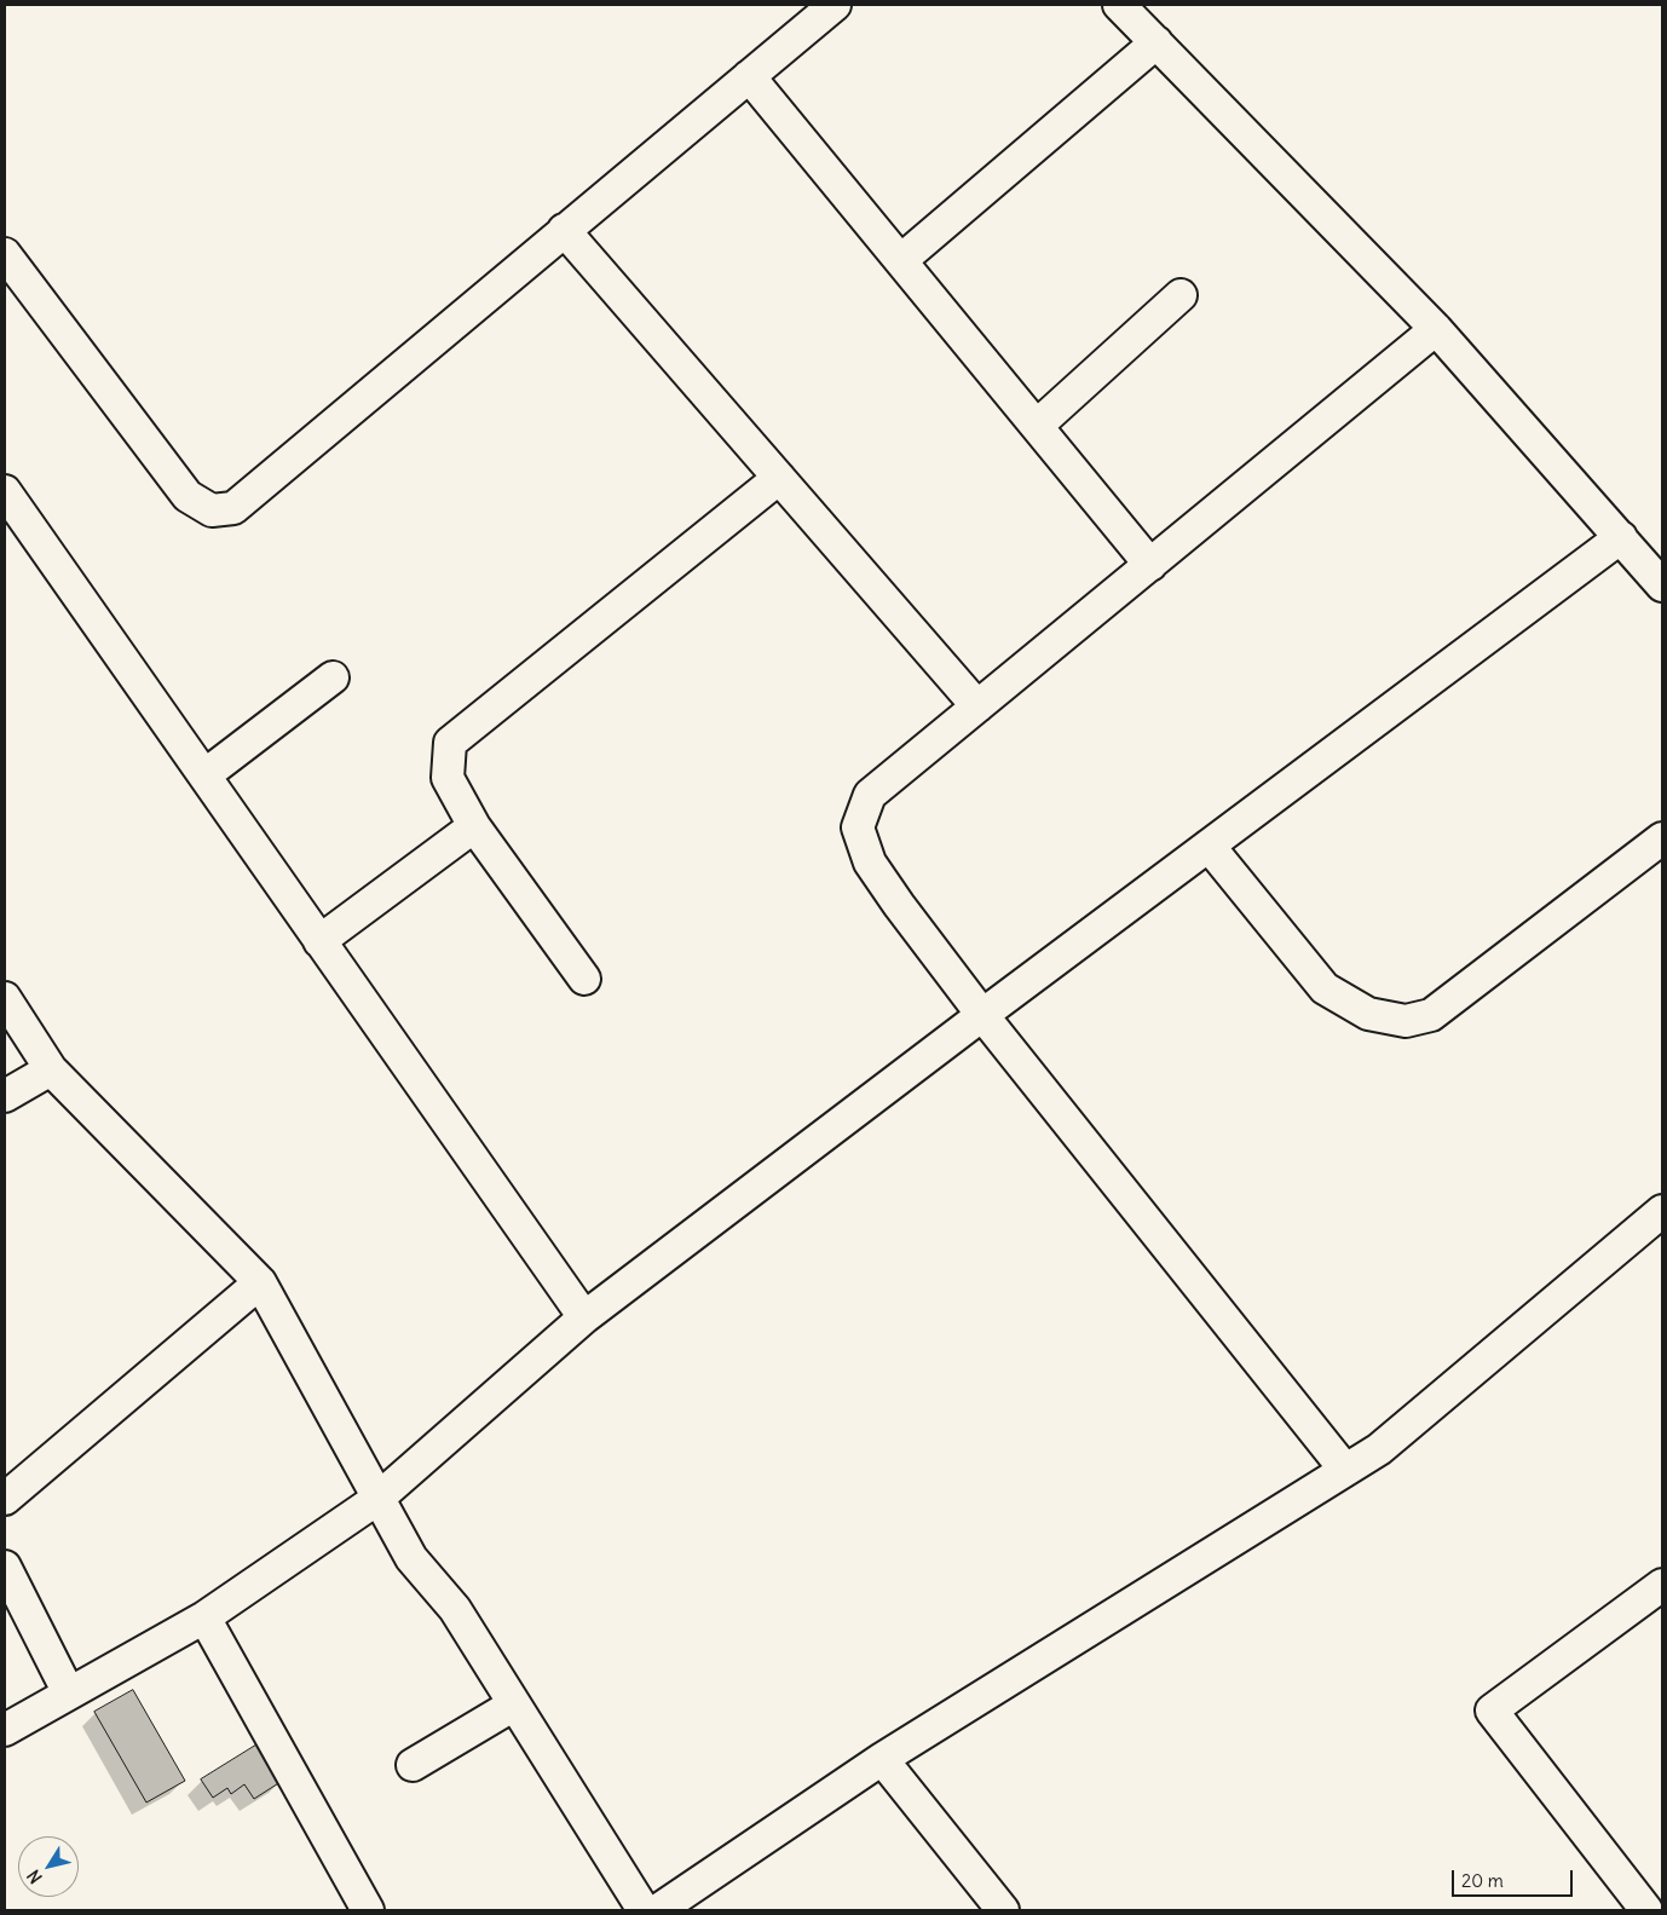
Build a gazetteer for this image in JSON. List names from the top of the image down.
{
  "scale_bar": "20 m",
  "north": "bottom left"
}
